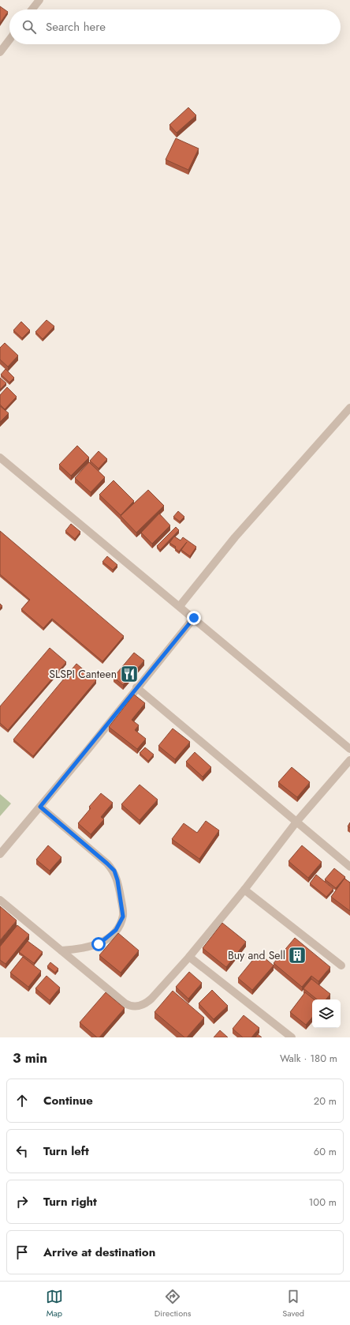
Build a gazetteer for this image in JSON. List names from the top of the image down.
{
  "places": {
    "restaurant": ["SLSPI Canteen"],
    "building": ["Buy and Sell"]
  },
  "page": {
    "search": "Search here",
    "heading": ["3 min", "Walk · 180 m"],
    "list": [
      ["Continue", "20 m"],
      ["Turn left", "60 m"],
      ["Turn right", "100 m"],
      "Arrive at destination"
    ],
    "nav": ["Map", "Directions", "Saved"]
  }
}
